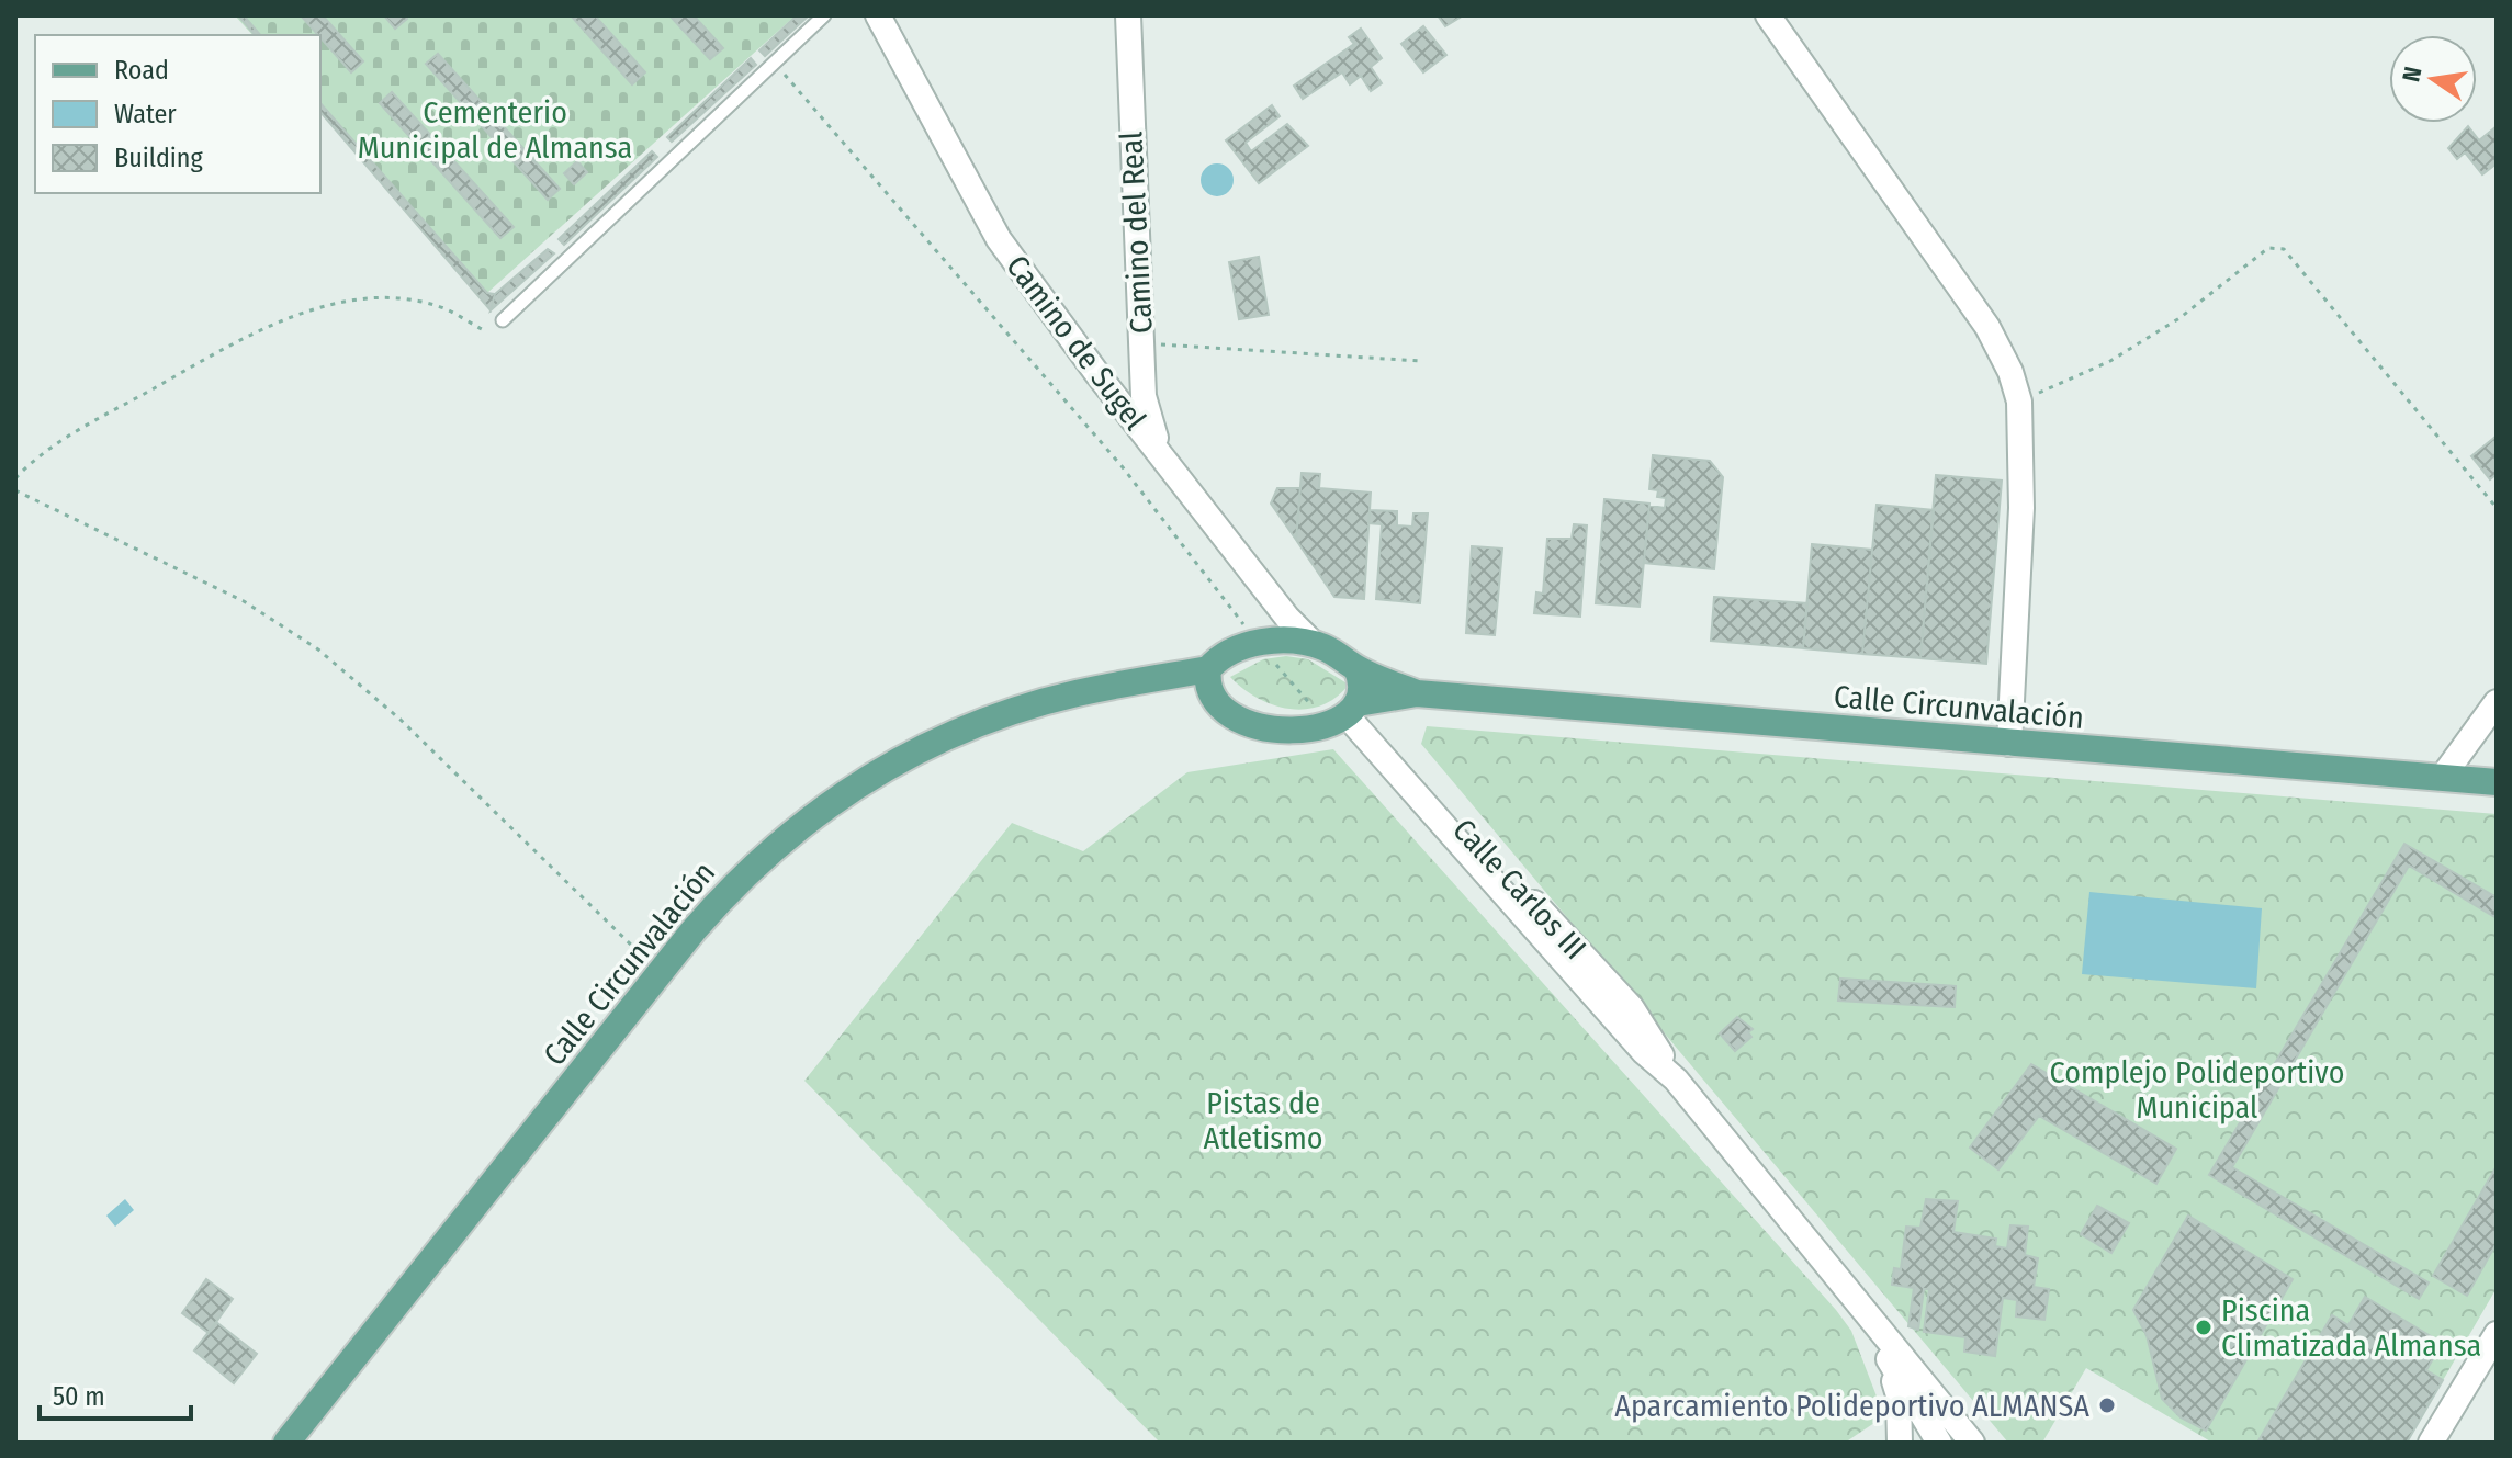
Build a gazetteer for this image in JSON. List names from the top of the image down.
{
  "streets": {
    "main road": ["Calle Circunvalación"],
    "street": ["Camino del Real", "Camino de Sugel", "Calle Carlos III"]
  },
  "crossings": [
    ["Camino del Real", "Camino de Sugel"],
    ["Camino de Sugel", "Calle Circunvalación"],
    ["Camino de Sugel", "Calle Carlos III"],
    ["Calle Circunvalación", "Calle Carlos III"]
  ],
  "parks": ["Cementerio Municipal de Almansa", "Complejo Polideportivo Municipal", "Pistas de Atletismo"],
  "places": ["Piscina Climatizada Almansa", "Aparcamiento Polideportivo ALMANSA"],
  "legend": ["Road", "Water", "Building"],
  "scale_bar": "50 m",
  "north": "left"
}
